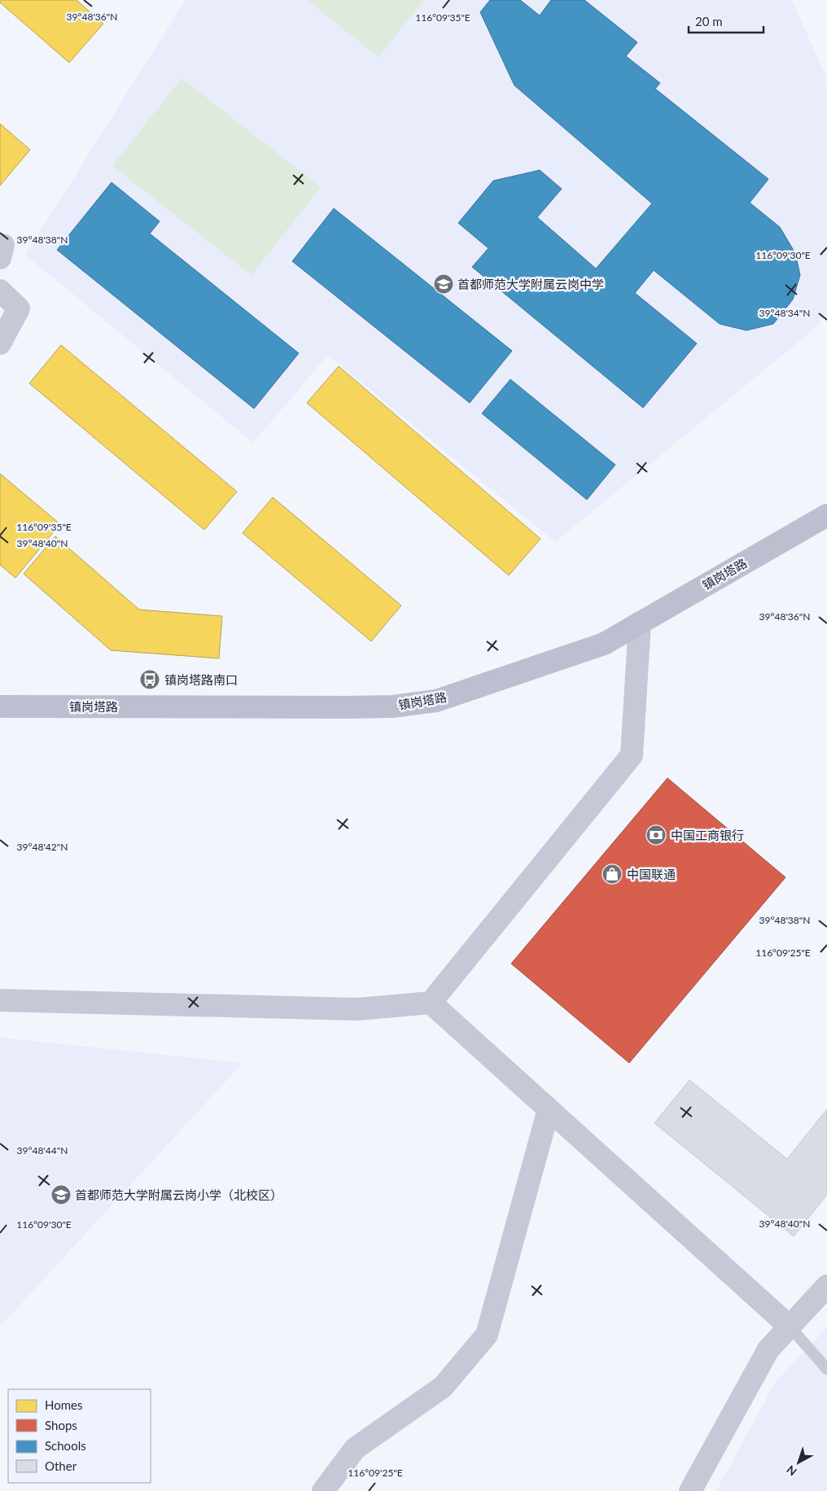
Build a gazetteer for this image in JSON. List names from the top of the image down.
{
  "streets": {
    "street": ["镇岗塔路"]
  },
  "places": {
    "school or university": ["首都师范大学附属云岗中学", "首都师范大学附属云岗小学（北校区）"],
    "bus stop": ["镇岗塔路南口"],
    "bank": ["中国工商银行"],
    "shop": ["中国联通"]
  },
  "legend": [
    "Homes",
    "Shops",
    "Schools",
    "Other"
  ],
  "scale_bar": "20 m",
  "north": "bottom left",
  "coordinates": [
    "39°48'36\"N",
    "116°09'35\"E",
    "39°48'38\"N",
    "116°09'30\"E",
    "39°48'34\"N",
    "39°48'40\"N",
    "39°48'42\"N",
    "116°09'25\"E",
    "39°48'44\"N"
  ]
}
